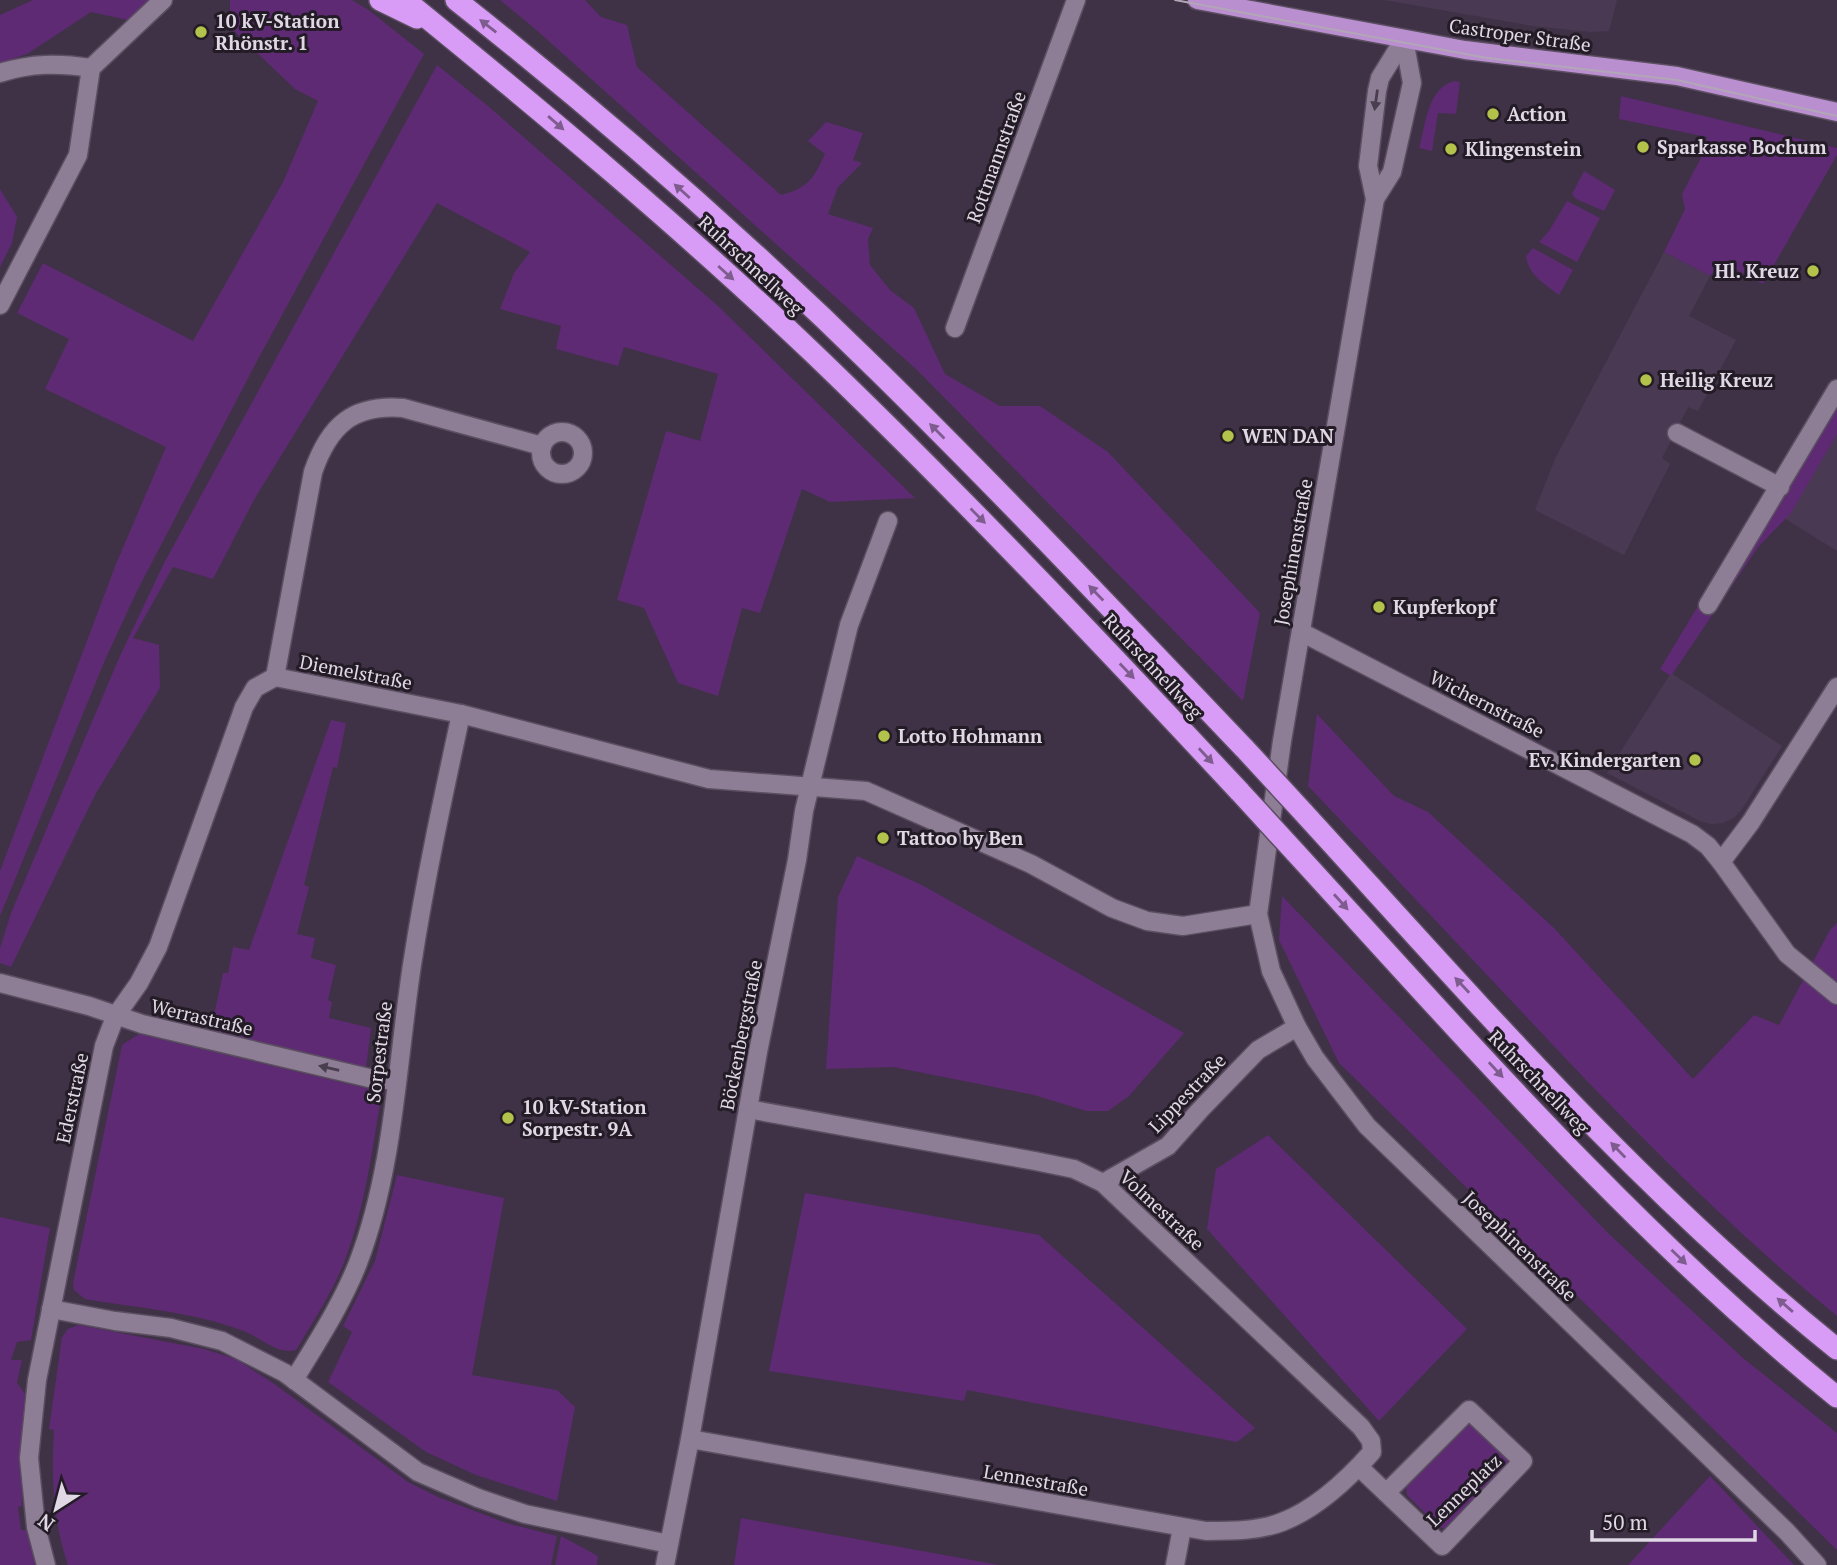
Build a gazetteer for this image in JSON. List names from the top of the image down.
{
  "streets": {
    "highway": ["Ruhrschnellweg"],
    "main road": ["Castroper Straße"],
    "street": [
      "Rottmannstraße",
      "Josephinenstraße",
      "Diemelstraße",
      "Wichernstraße",
      "Werrastraße",
      "Böckenbergstraße",
      "Sorpestraße",
      "Lippestraße",
      "Ederstraße",
      "Volmestraße",
      "Lennestraße",
      "Lenneplatz"
    ]
  },
  "crossings": [
    ["Castroper Straße", "Josephinenstraße"],
    ["Josephinenstraße", "Wichernstraße"],
    ["Josephinenstraße", "Lippestraße"],
    ["Diemelstraße", "Böckenbergstraße"],
    ["Diemelstraße", "Sorpestraße"],
    ["Diemelstraße", "Ederstraße"],
    ["Werrastraße", "Sorpestraße"],
    ["Werrastraße", "Ederstraße"],
    ["Böckenbergstraße", "Volmestraße"],
    ["Böckenbergstraße", "Lennestraße"],
    ["Lippestraße", "Volmestraße"],
    ["Volmestraße", "Lennestraße"],
    ["Volmestraße", "Lenneplatz"],
    ["Lennestraße", "Lenneplatz"]
  ],
  "one_way": ["Werrastraße"],
  "places": [
    "10 kV-Station Rhönstr. 1",
    "Action",
    "Sparkasse Bochum",
    "Klingenstein",
    "Hl. Kreuz",
    "Heilig Kreuz",
    "WEN DAN",
    "Kupferkopf",
    "Lotto Hohmann",
    "Ev. Kindergarten",
    "Tattoo by Ben",
    "10 kV-Station Sorpestr. 9A"
  ],
  "scale_bar": "50 m",
  "north": "bottom left"
}
